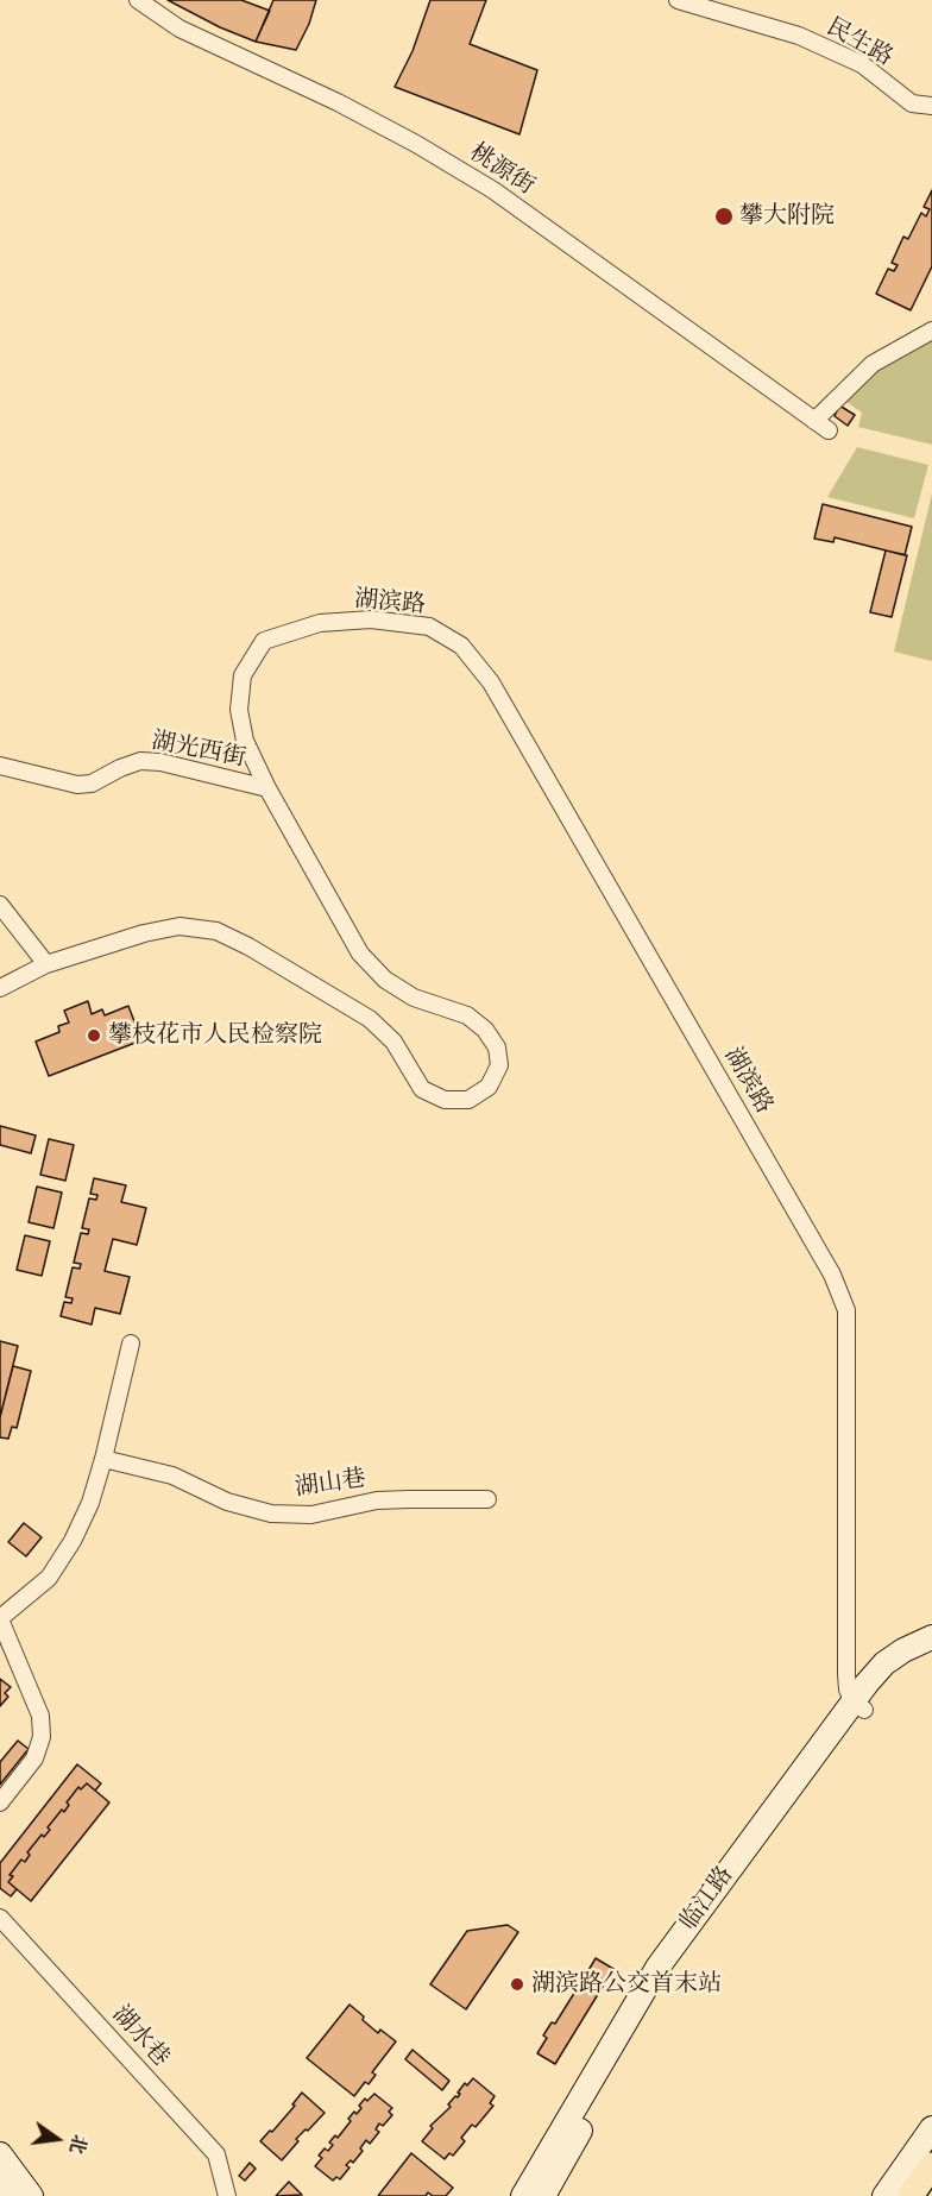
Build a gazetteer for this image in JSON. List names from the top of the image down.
{
  "streets": {
    "main road": ["临江路"],
    "street": [
      "民生路",
      "桃源街",
      "湖滨路",
      "湖光西街",
      "湖山巷",
      "湖水巷"
    ]
  },
  "crossings": [
    ["湖滨路", "湖光西街"],
    ["湖滨路", "临江路"]
  ],
  "places": ["攀大附院", "攀枝花市人民检察院", "湖滨路公交首末站"],
  "north": "right"
}
